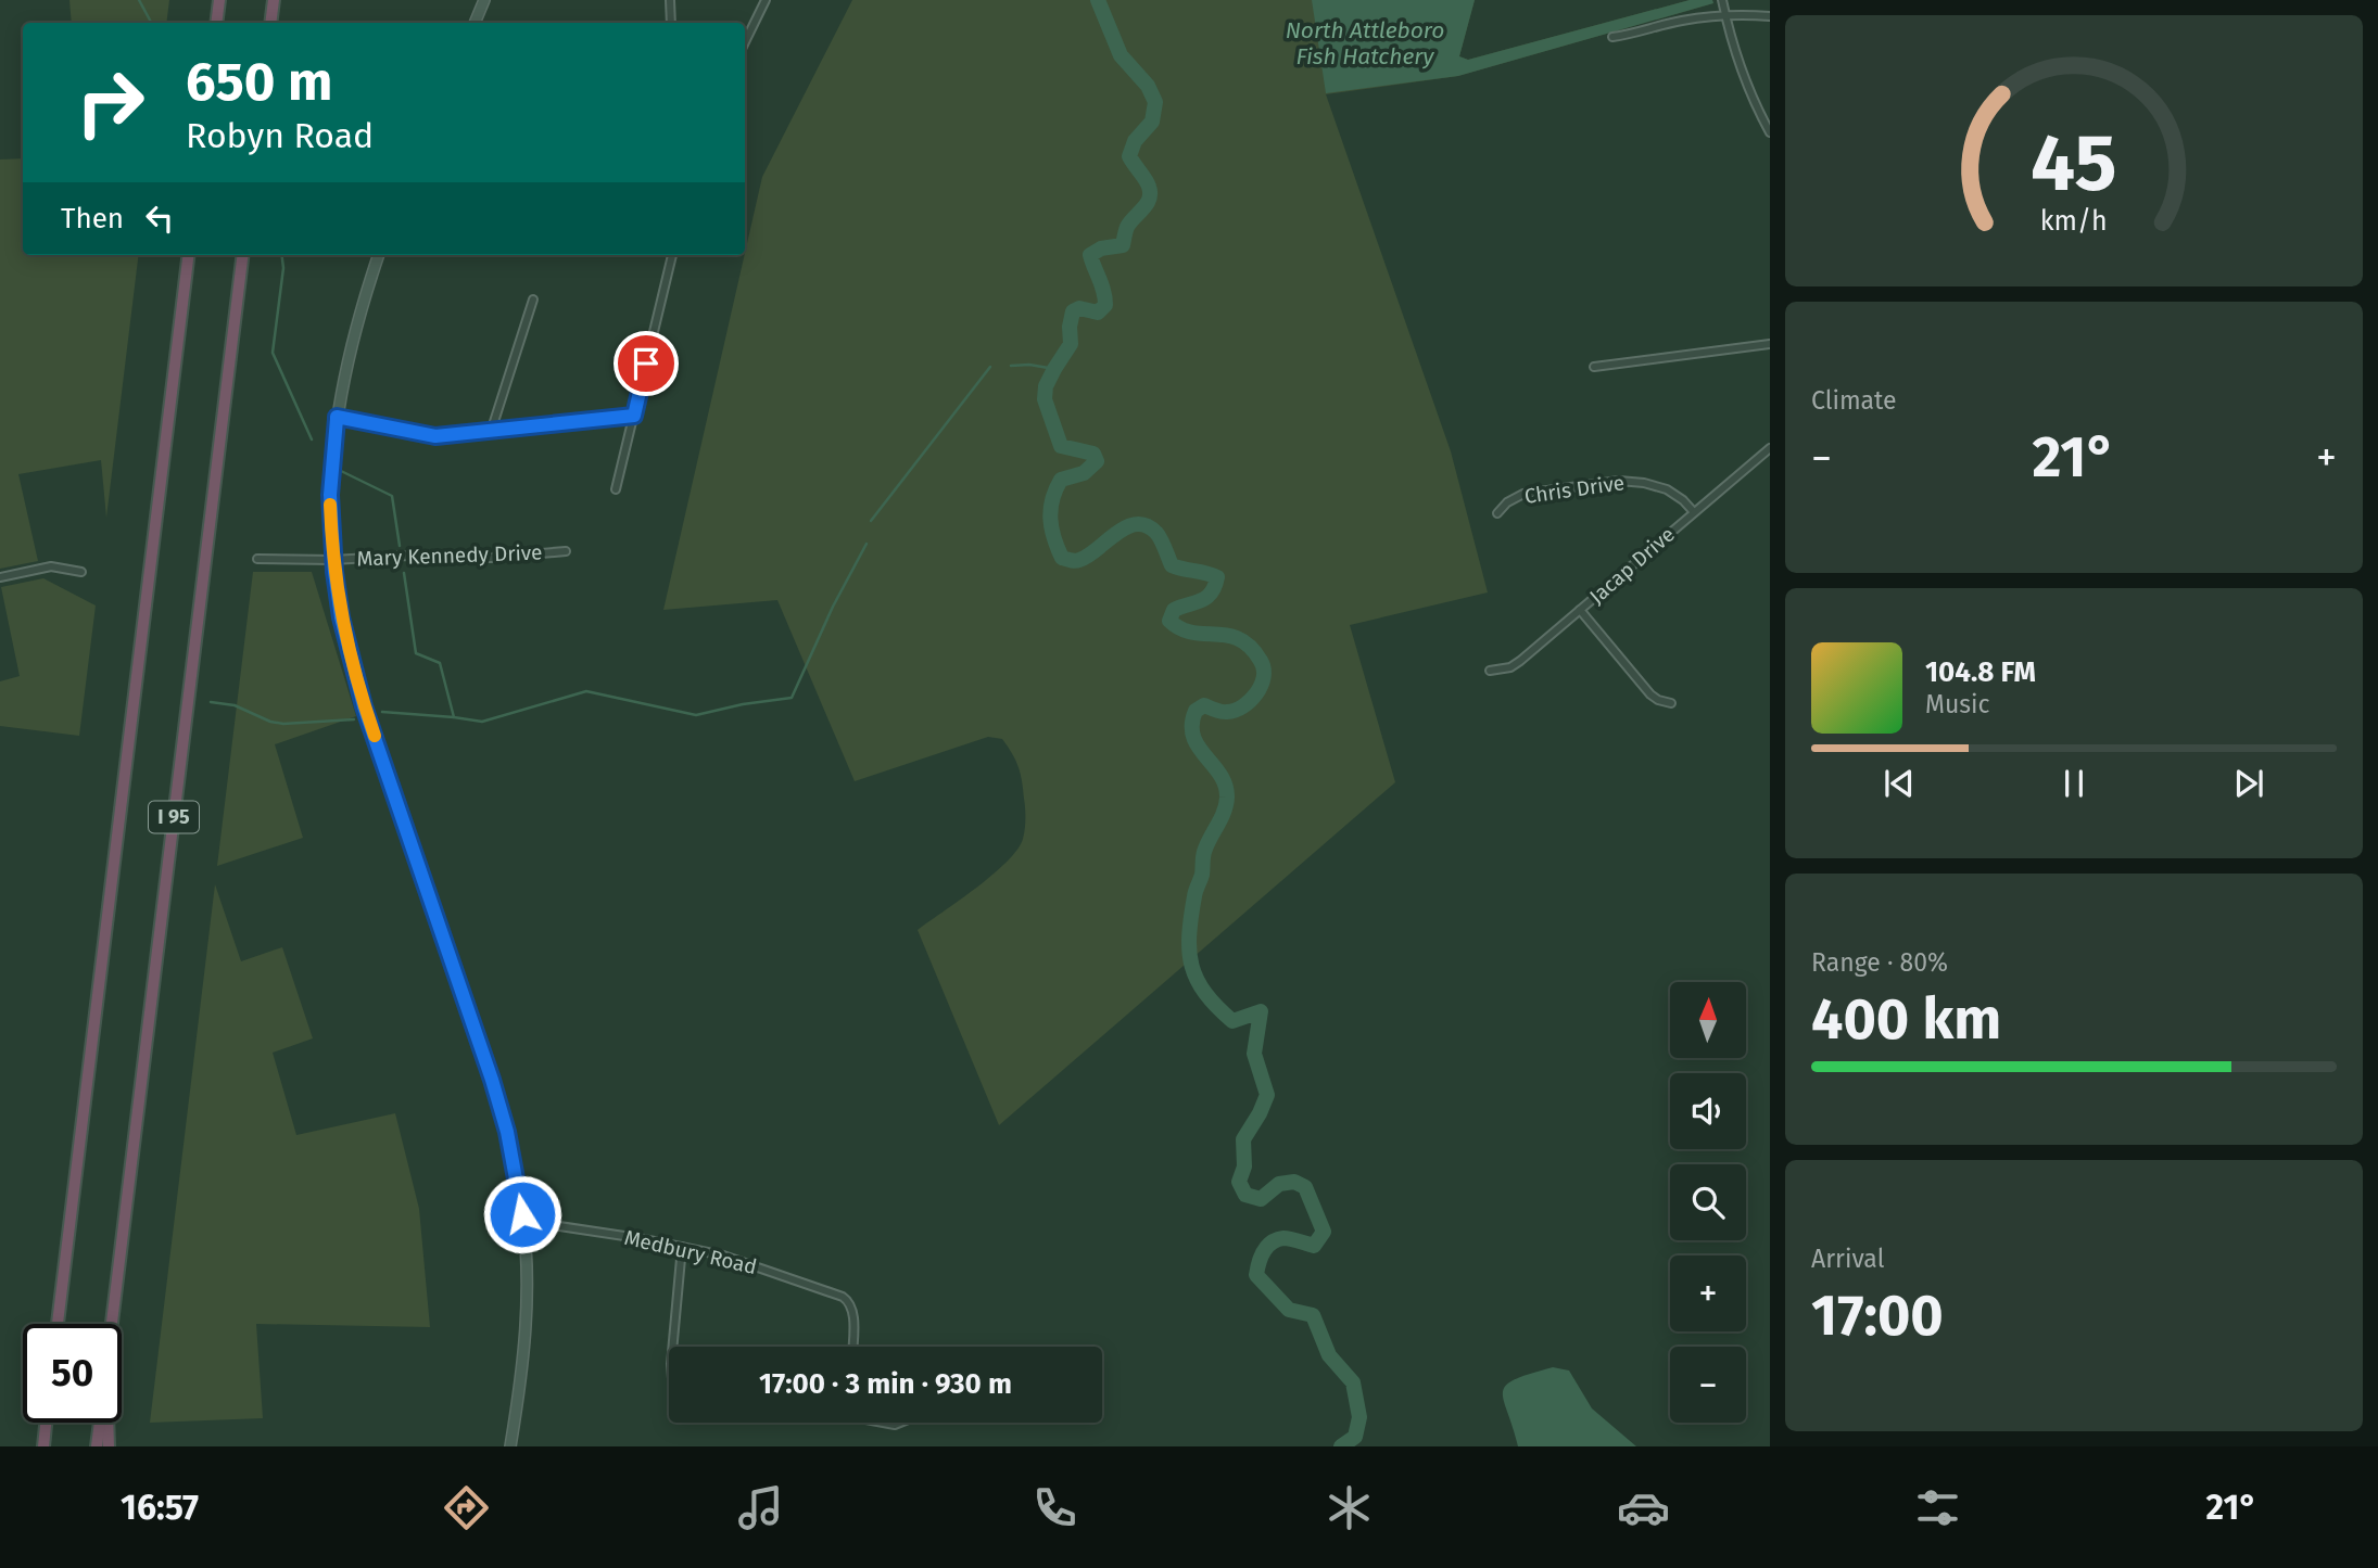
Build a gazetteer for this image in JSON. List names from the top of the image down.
{
  "streets": {
    "highway": ["I 95"],
    "street": [
      "Chris Drive",
      "Mary Kennedy Drive",
      "Jacap Drive",
      "Medbury Road"
    ]
  },
  "crossings": [
    ["Chris Drive", "Jacap Drive"]
  ],
  "water": ["North Attleboro Fish Hatchery"],
  "north": "top",
  "page": {
    "turn": ["650 m", "Robyn Road"],
    "then": "Then",
    "tile": [
      "Climate",
      ["Range · 80%", "400 km"],
      ["Arrival", "17:00"]
    ],
    "heat": ["−", "21°", "+"],
    "song": ["104.8 FM", "Music"],
    "map_buttons": ["+", "−"],
    "limit": "50",
    "trip": "17:00 · 3 min · 930 m",
    "tabs": ["16:57", "21°"],
    "gauge": ["45", "km/h"]
  }
}
